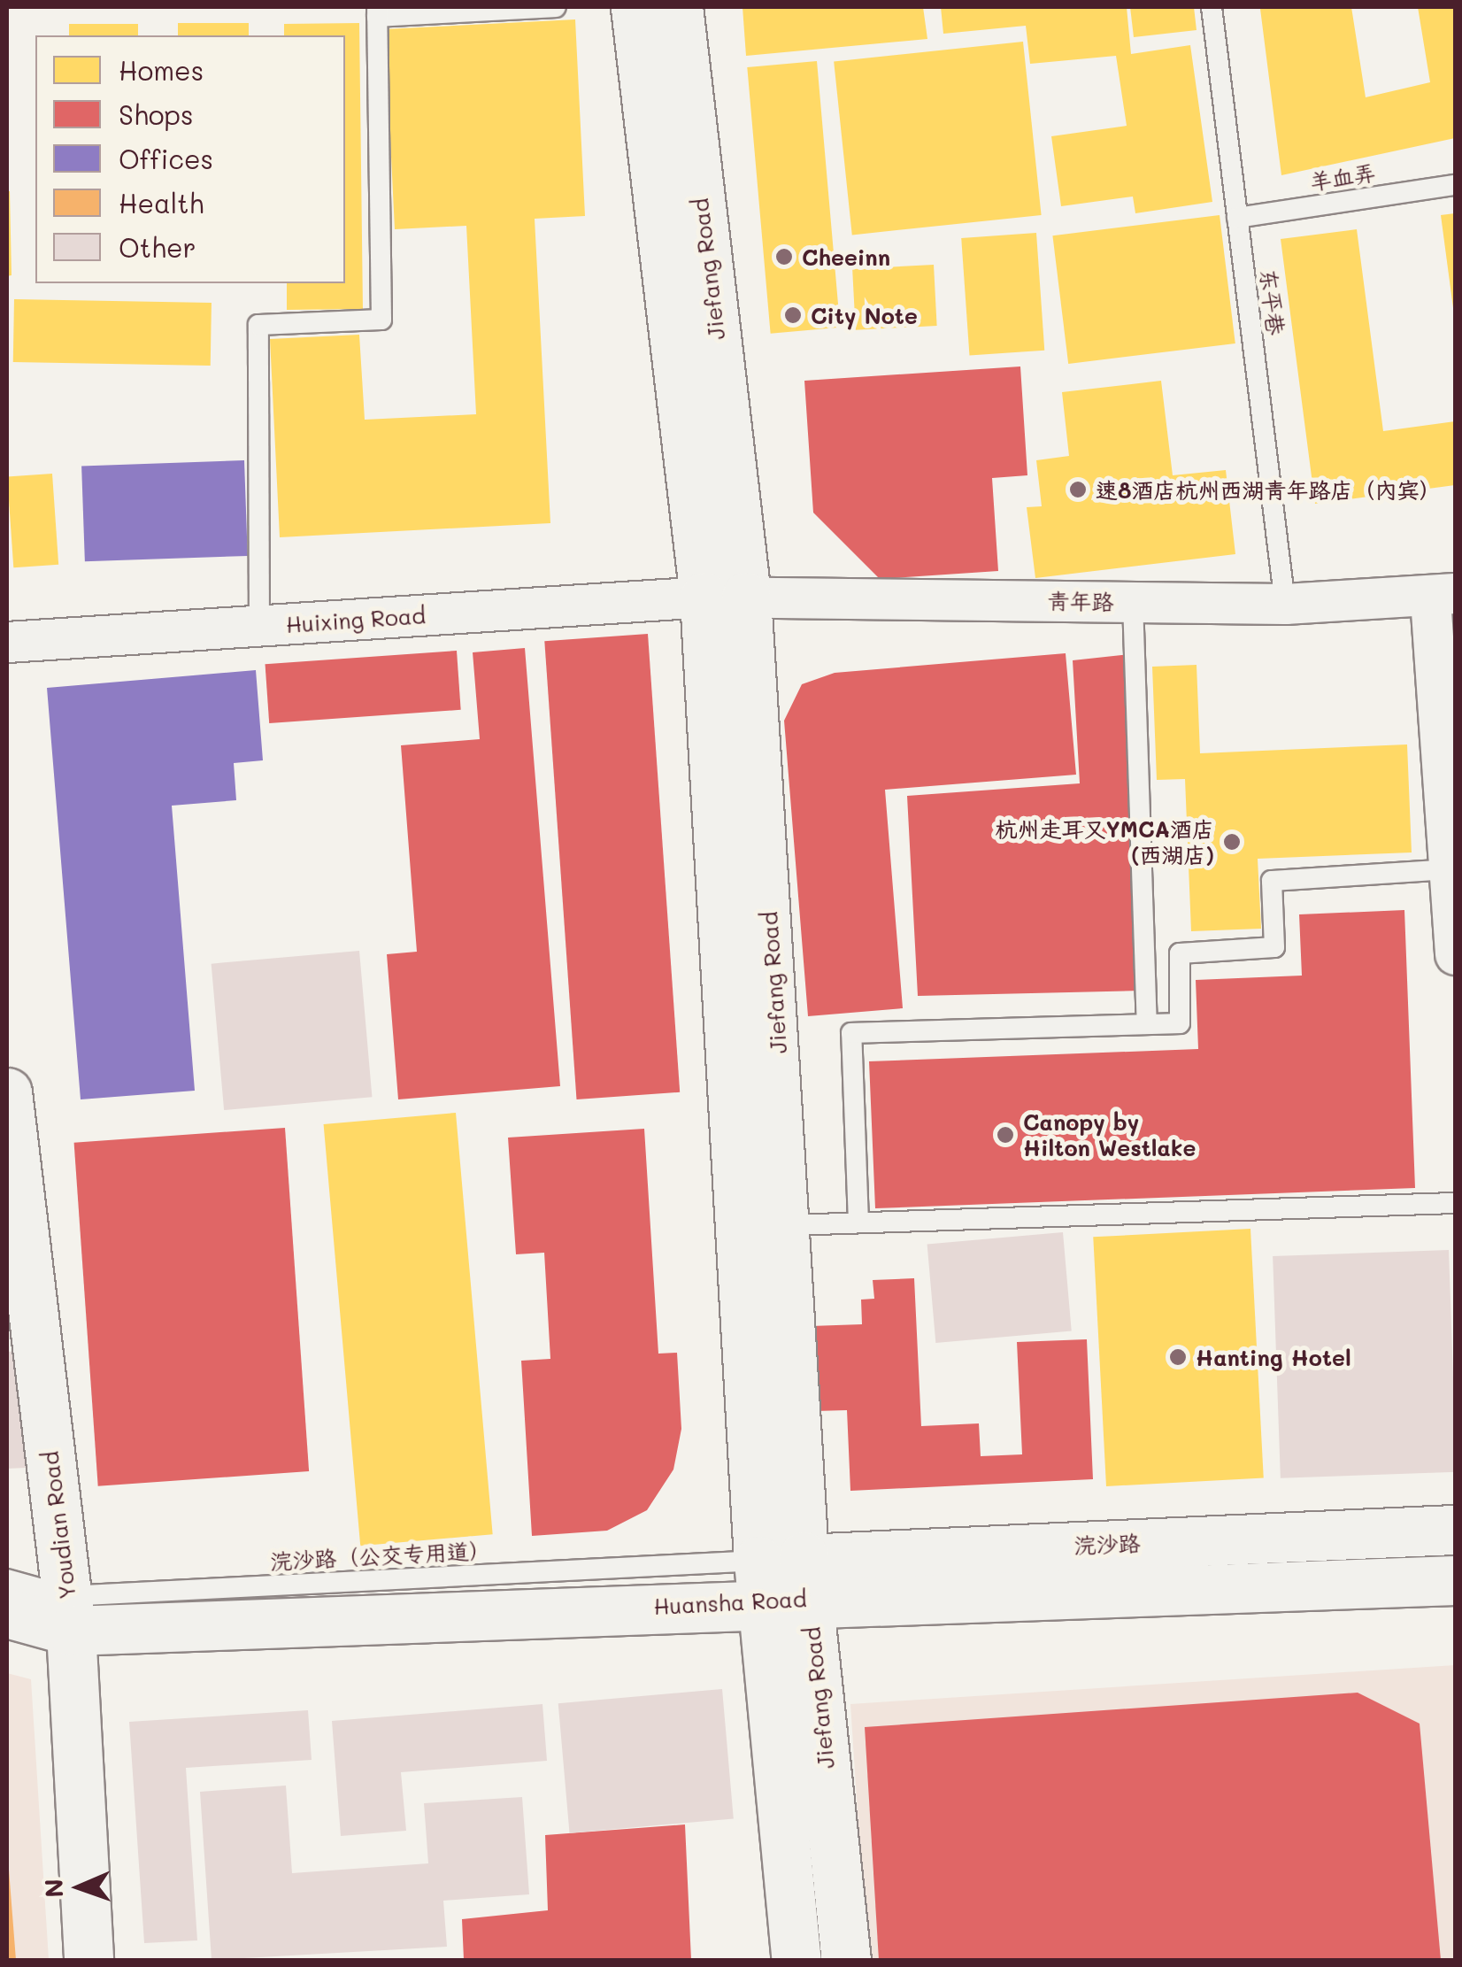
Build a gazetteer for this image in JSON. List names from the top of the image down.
{
  "streets": {
    "main road": [
      "Jiefang Road",
      "Youdian Road",
      "浣沙路",
      "Huansha Road"
    ],
    "street": ["青年路", "Huixing Road"],
    "lane": ["羊血弄", "东平巷"]
  },
  "crossings": [
    ["羊血弄", "东平巷"],
    ["Jiefang Road", "青年路"],
    ["Jiefang Road", "Huixing Road"],
    ["Jiefang Road", "浣沙路"],
    ["Jiefang Road", "Huansha Road"],
    ["东平巷", "青年路"],
    ["青年路", "Huixing Road"],
    ["Youdian Road", "Huansha Road"],
    ["浣沙路", "Huansha Road"]
  ],
  "places": [
    "Cheeinn",
    "City Note",
    "速8酒店杭州西湖青年路店（内宾）",
    "杭州走耳又YMCA酒店 (西湖店)",
    "Canopy by Hilton Westlake",
    "Hanting Hotel"
  ],
  "legend": [
    "Homes",
    "Shops",
    "Offices",
    "Health",
    "Other"
  ],
  "north": "left"
}
